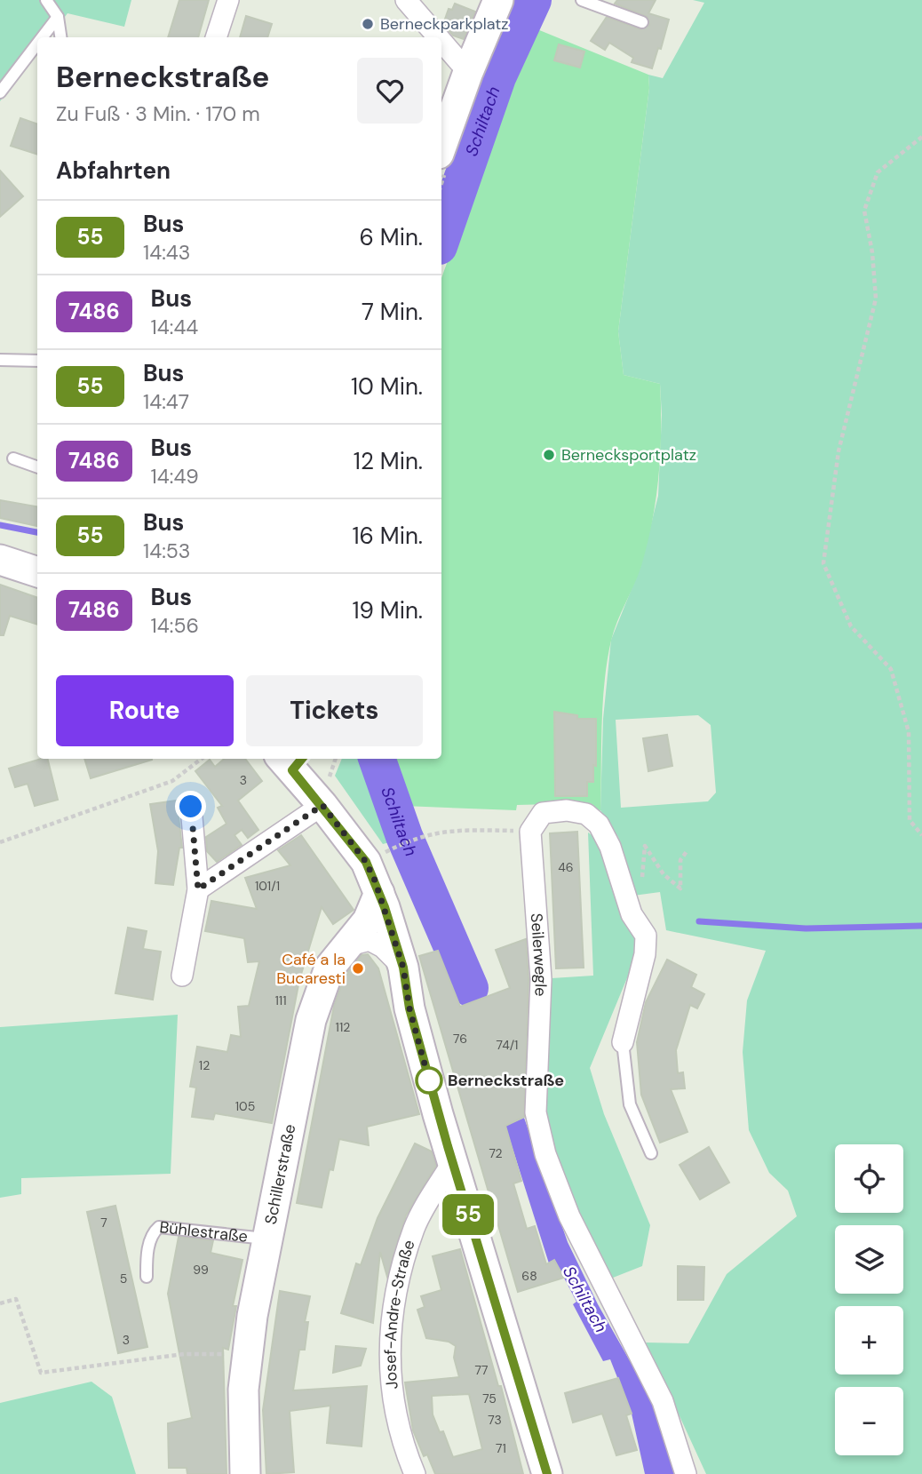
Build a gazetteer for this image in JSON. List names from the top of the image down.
{
  "streets": {
    "main road": ["Schillerstraße"],
    "street": ["Seilerwegle", "Josef-Andre-Straße"],
    "lane": ["Bühlestraße"]
  },
  "crossings": [
    ["Schillerstraße", "Bühlestraße"]
  ],
  "water": ["Schiltach"],
  "places": [
    "Berneckparkplatz",
    "Bernecksportplatz",
    "Café a la Bucaresti",
    "Berneckstraße"
  ],
  "lines": ["bus line 55"],
  "house_numbers": [
    "3",
    "46",
    "101/1",
    "111",
    "112",
    "76",
    "74/1",
    "12",
    "105",
    "72",
    "7",
    "99",
    "68",
    "5",
    "3",
    "77",
    "75",
    "73",
    "71"
  ],
  "page": {
    "on_map": "55",
    "heading": [
      ["Berneckstraße", "Zu Fuß · 3 Min. · 170 m"],
      "Abfahrten"
    ],
    "list": [
      {
        "mark": "55",
        "name": "Bus",
        "note": "14:43",
        "value": "6 Min."
      },
      {
        "mark": "7486",
        "name": "Bus",
        "note": "14:44",
        "value": "7 Min."
      },
      {
        "mark": "55",
        "name": "Bus",
        "note": "14:47",
        "value": "10 Min."
      },
      {
        "mark": "7486",
        "name": "Bus",
        "note": "14:49",
        "value": "12 Min."
      },
      {
        "mark": "55",
        "name": "Bus",
        "note": "14:53",
        "value": "16 Min."
      },
      {
        "mark": "7486",
        "name": "Bus",
        "note": "14:56",
        "value": "19 Min."
      }
    ],
    "buttons": ["Route", "Tickets"],
    "map_buttons": ["+", "−"]
  }
}
